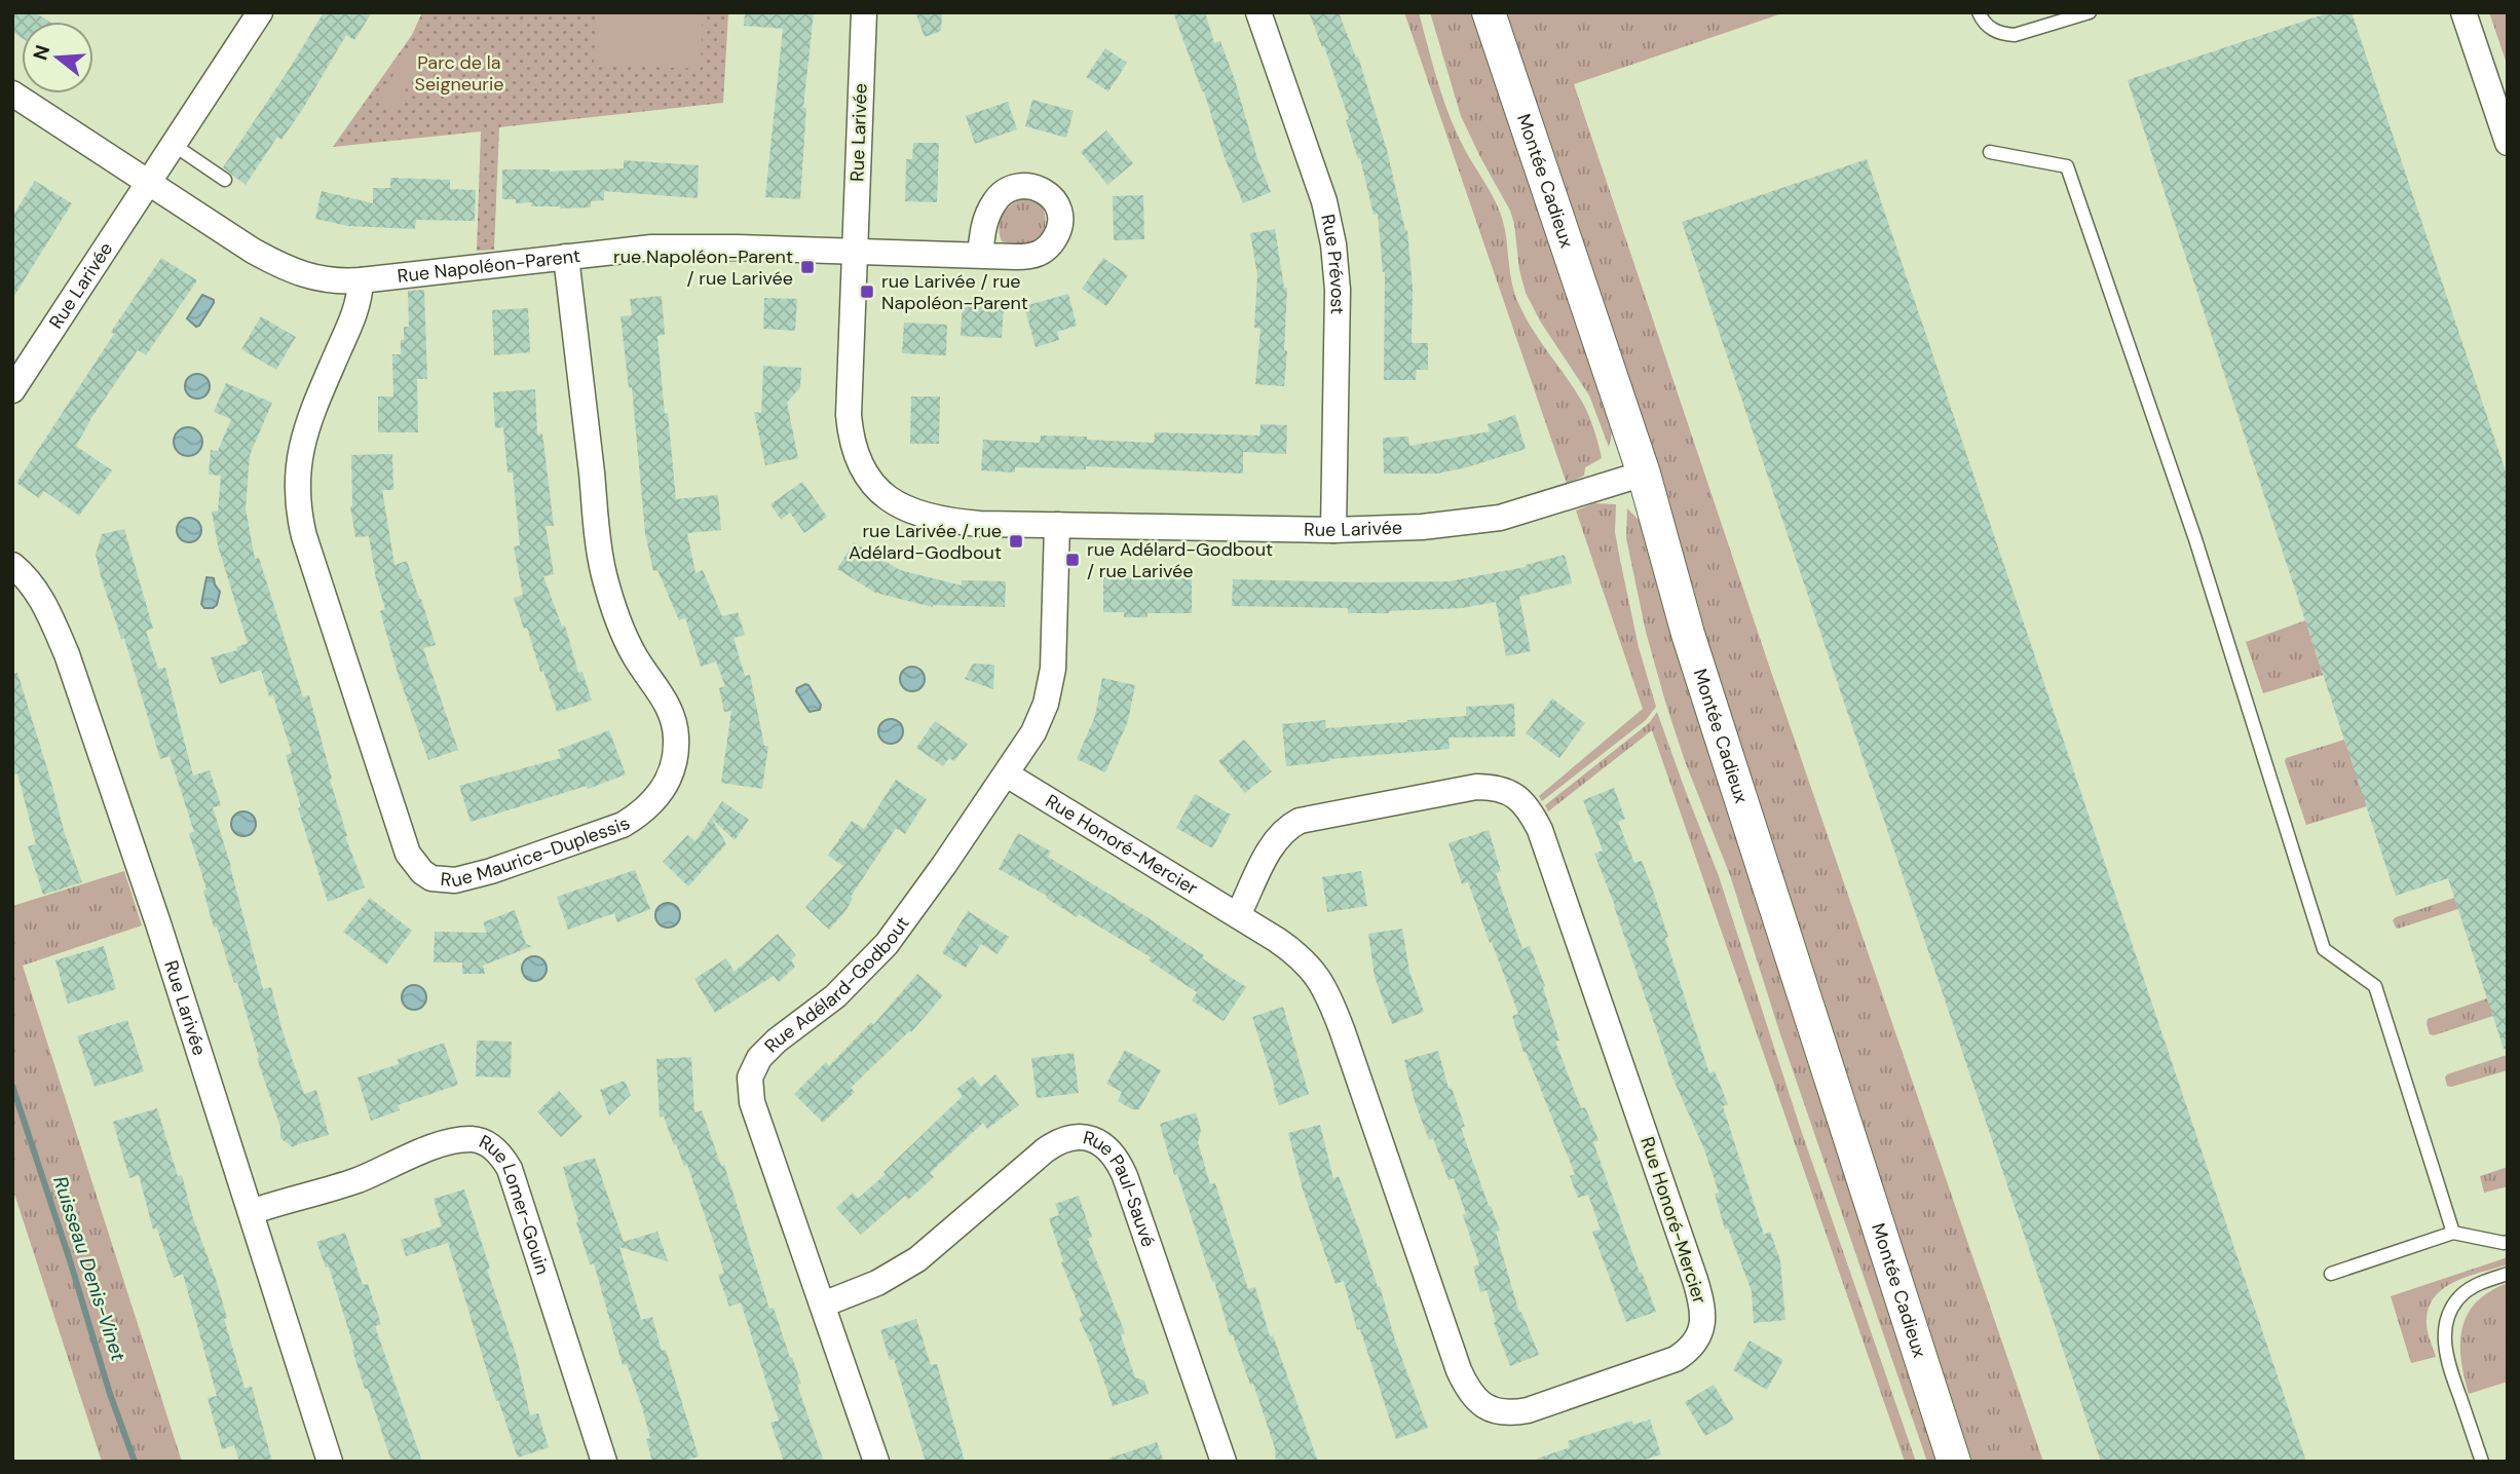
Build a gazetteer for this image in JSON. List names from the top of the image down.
{
  "streets": {
    "street": [
      "Rue Larivée",
      "Montée Cadieux",
      "Rue Napoléon-Parent",
      "Rue Prévost",
      "Rue Honoré-Mercier",
      "Rue Maurice-Duplessis",
      "Rue Adélard-Godbout",
      "Rue Paul-Sauvé",
      "Rue Lomer-Gouin"
    ]
  },
  "crossings": [
    ["Rue Larivée", "Montée Cadieux"],
    ["Rue Larivée", "Rue Napoléon-Parent"],
    ["Rue Larivée", "Rue Prévost"],
    ["Rue Larivée", "Rue Adélard-Godbout"],
    ["Rue Larivée", "Rue Lomer-Gouin"],
    ["Rue Napoléon-Parent", "Rue Maurice-Duplessis"],
    ["Rue Honoré-Mercier", "Rue Adélard-Godbout"],
    ["Rue Adélard-Godbout", "Rue Paul-Sauvé"]
  ],
  "water": ["Ruisseau Denis-Vinet"],
  "parks": ["Parc de la Seigneurie"],
  "places": {
    "transit": [
      "rue Napoléon-Parent / rue Larivée",
      "rue Larivée / rue Napoléon-Parent",
      "rue Larivée / rue Adélard-Godbout",
      "rue Adélard-Godbout / rue Larivée"
    ]
  },
  "north": "left"
}
